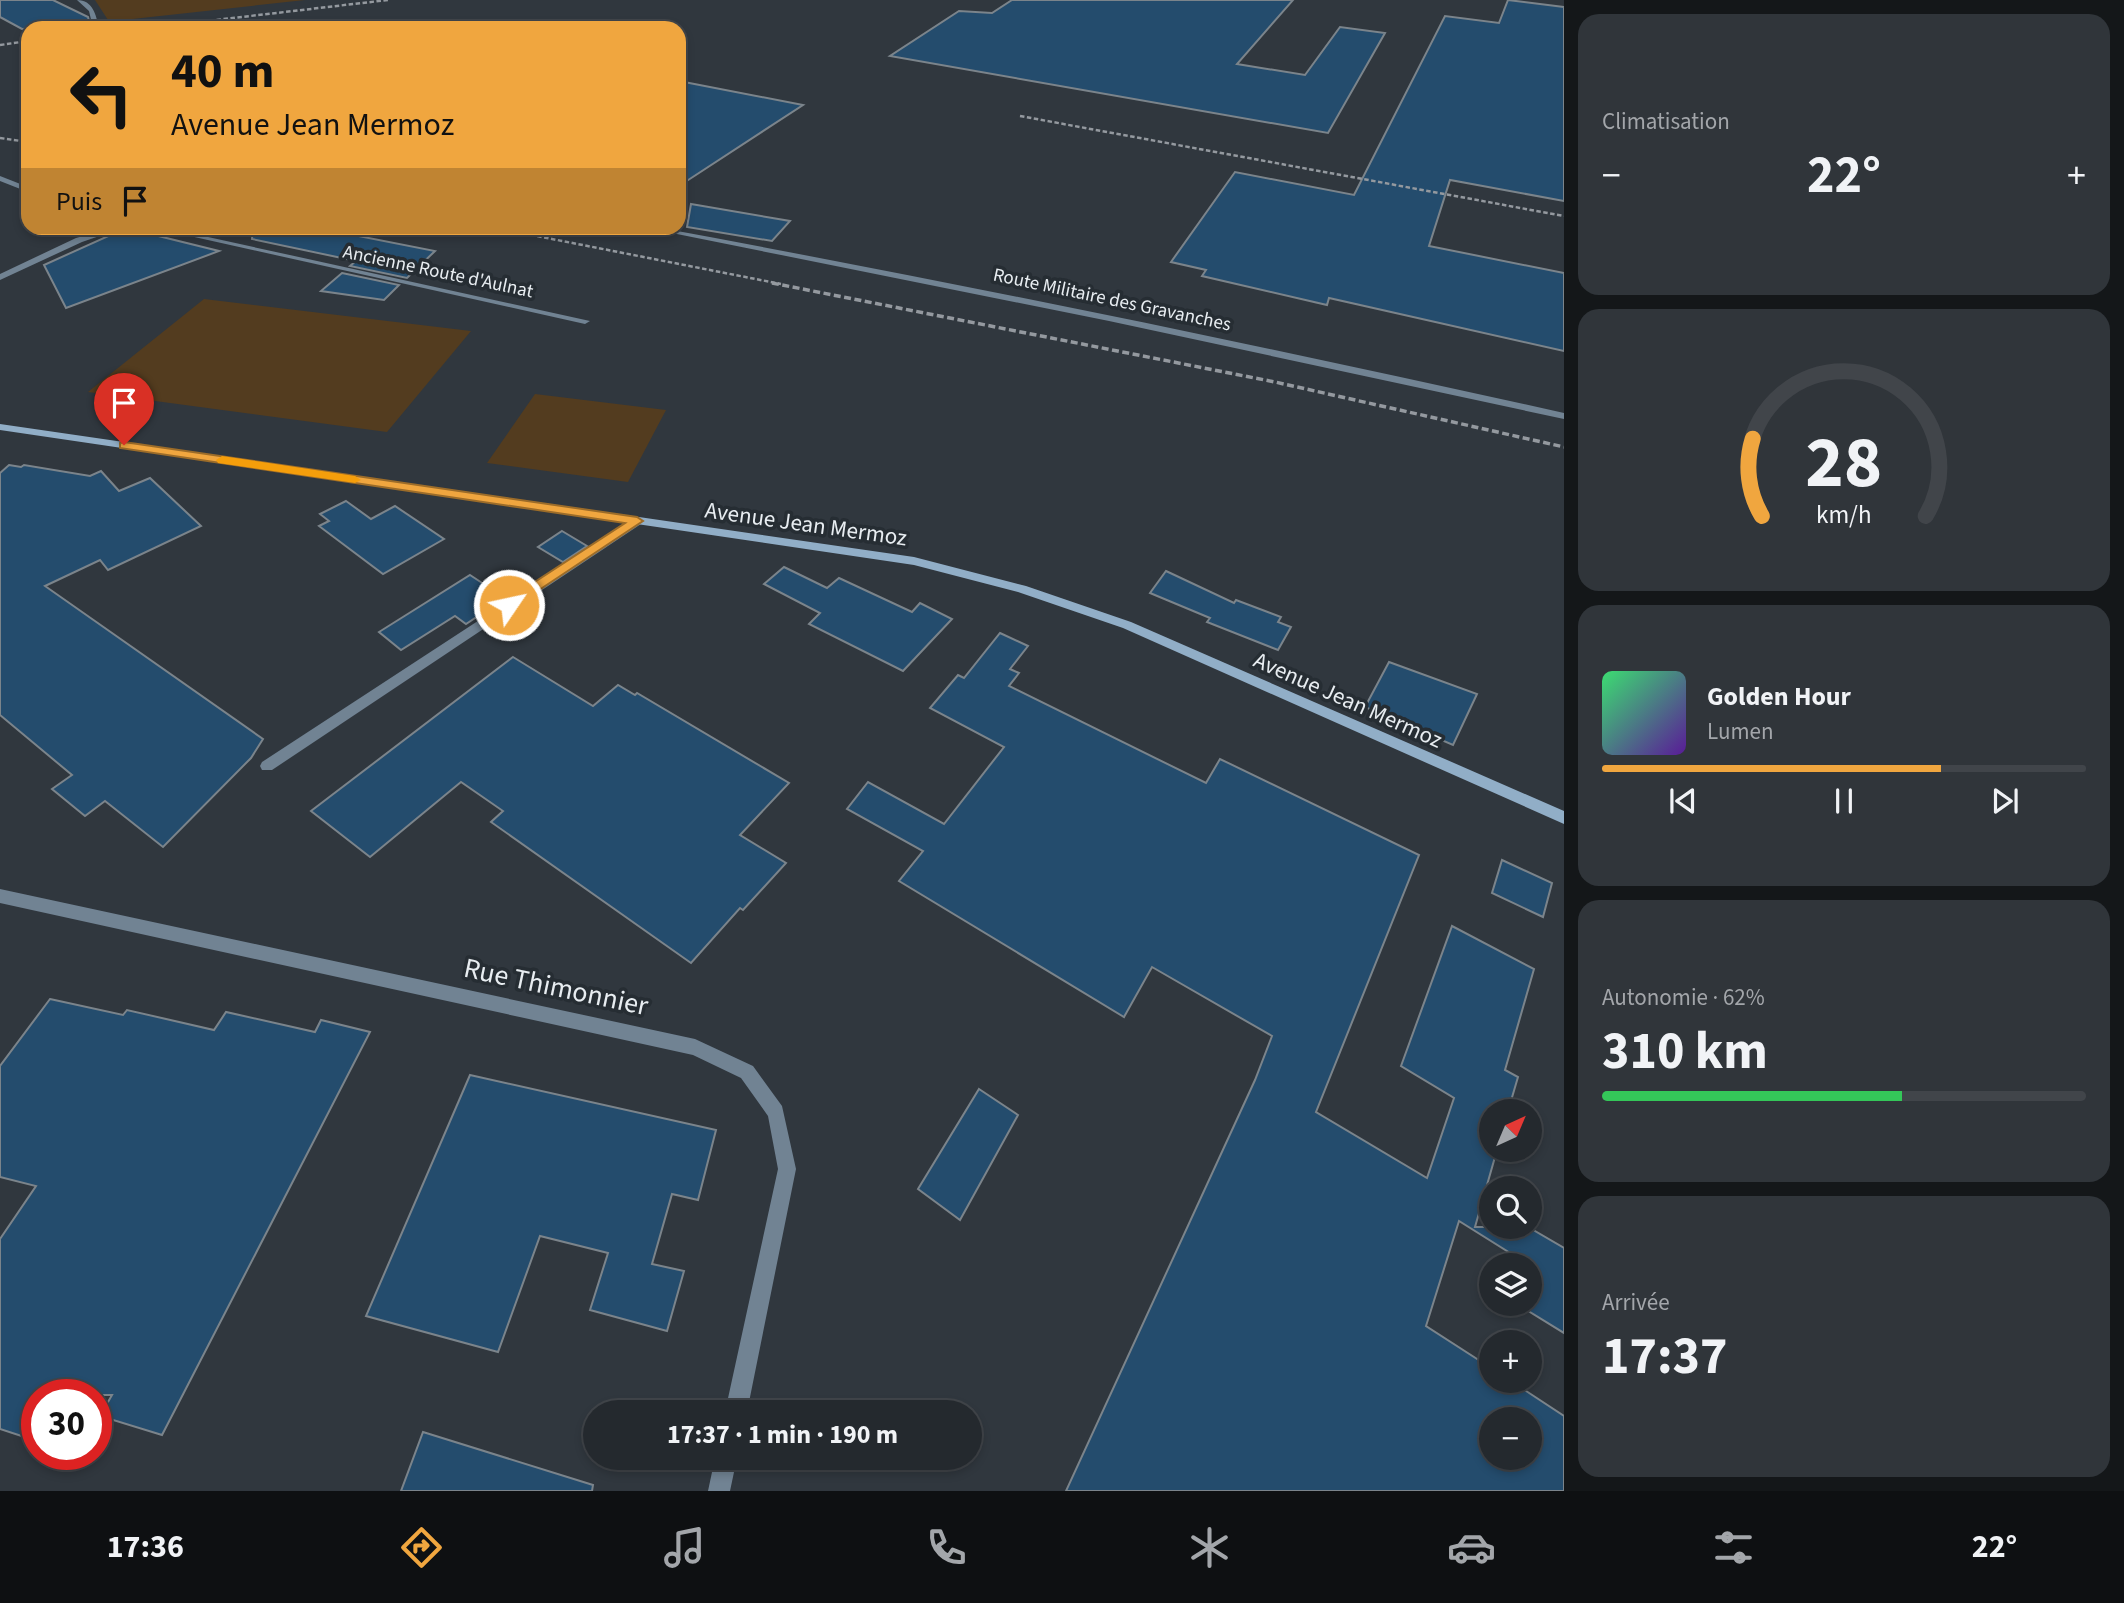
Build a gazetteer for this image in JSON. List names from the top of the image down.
{
  "streets": {
    "main road": ["Avenue Jean Mermoz"],
    "street": ["Ancienne Route d'Aulnat", "Route Militaire des Gravanches", "Rue Thimonnier"]
  },
  "north": "top right",
  "page": {
    "tile": [
      "Climatisation",
      ["Autonomie · 62%", "310 km"],
      ["Arrivée", "17:37"]
    ],
    "turn": ["40 m", "Avenue Jean Mermoz"],
    "heat": ["−", "22°", "+"],
    "then": "Puis",
    "song": ["Golden Hour", "Lumen"],
    "map_buttons": ["+", "−"],
    "limit": "30",
    "trip": "17:37 · 1 min · 190 m",
    "tabs": ["17:36", "22°"],
    "gauge": ["28", "km/h"]
  }
}
